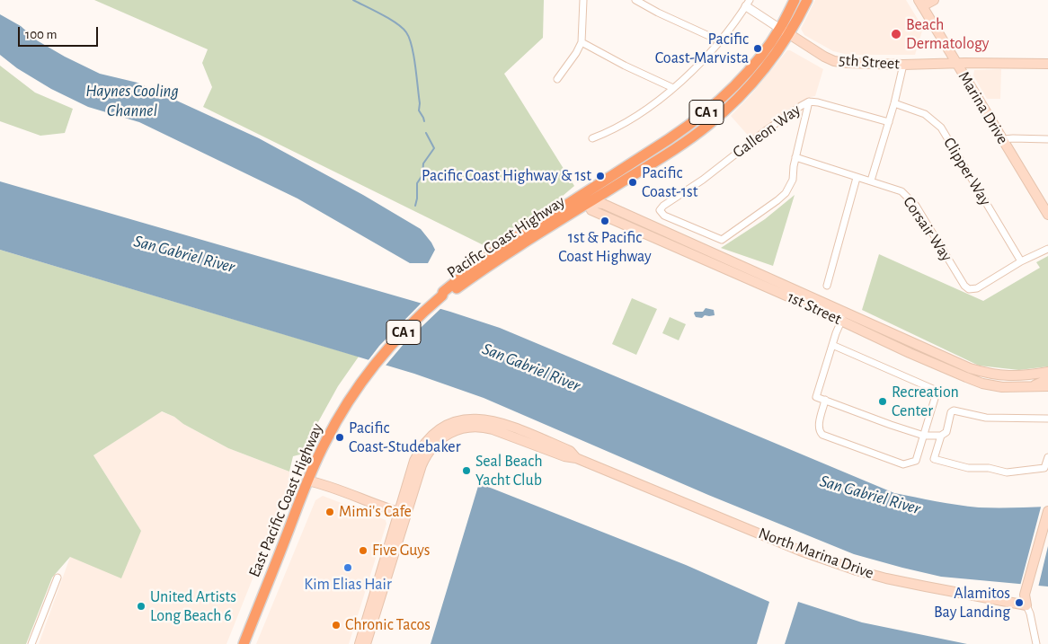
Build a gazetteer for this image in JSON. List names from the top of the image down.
{
  "streets": {
    "highway": ["CA 1", "Pacific Coast Highway", "East Pacific Coast Highway"],
    "main road": [
      "5th Street",
      "Marina Drive",
      "1st Street",
      "North Marina Drive"
    ],
    "street": ["Galleon Way", "Clipper Way", "Corsair Way"]
  },
  "crossings": [
    ["5th Street", "Marina Drive"],
    ["5th Street", "Pacific Coast Highway"],
    ["Galleon Way", "Corsair Way"],
    ["Clipper Way", "Corsair Way"],
    ["Pacific Coast Highway", "1st Street"],
    ["Pacific Coast Highway", "East Pacific Coast Highway"]
  ],
  "water": ["Haynes Cooling Channel", "San Gabriel River"],
  "places": [
    "Beach Dermatology",
    "Pacific Coast-Marvista",
    "Pacific Coast Highway & 1st",
    "Pacific Coast-1st",
    "1st & Pacific Coast Highway",
    "Recreation Center",
    "Pacific Coast-Studebaker",
    "Seal Beach Yacht Club",
    "Mimi's Cafe",
    "Five Guys",
    "Kim Elias Hair",
    "Alamitos Bay Landing",
    "United Artists Long Beach 6",
    "Chronic Tacos"
  ],
  "scale_bar": "100 m"
}
